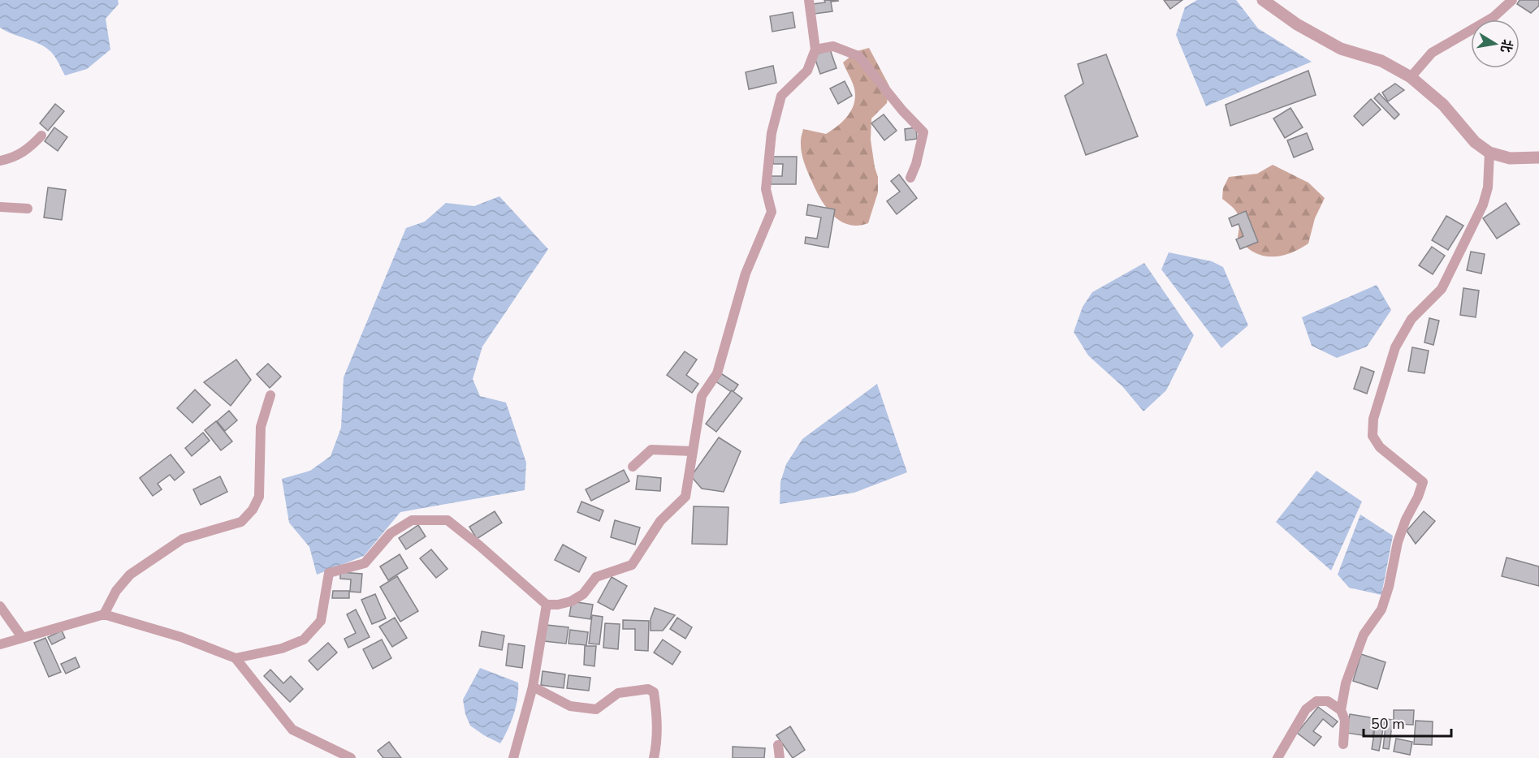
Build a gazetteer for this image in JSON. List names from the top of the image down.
{
  "scale_bar": "50 m",
  "north": "right"
}
